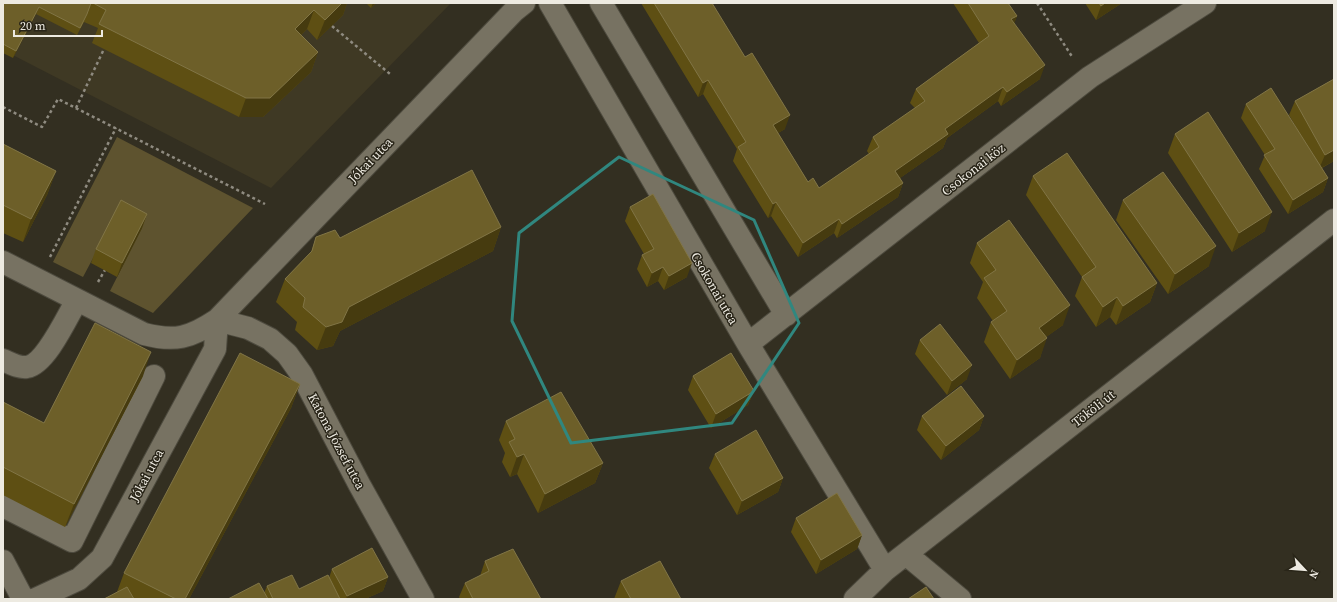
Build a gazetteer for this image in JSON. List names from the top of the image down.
{
  "streets": {
    "street": [
      "Jókai utca",
      "Csokonai köz",
      "Csokonai utca",
      "Tököli út",
      "Katona József utca"
    ]
  },
  "crossings": [
    ["Jókai utca", "Katona József utca"],
    ["Csokonai köz", "Csokonai utca"],
    ["Csokonai utca", "Tököli út"]
  ],
  "scale_bar": "20 m",
  "north": "bottom right"
}
